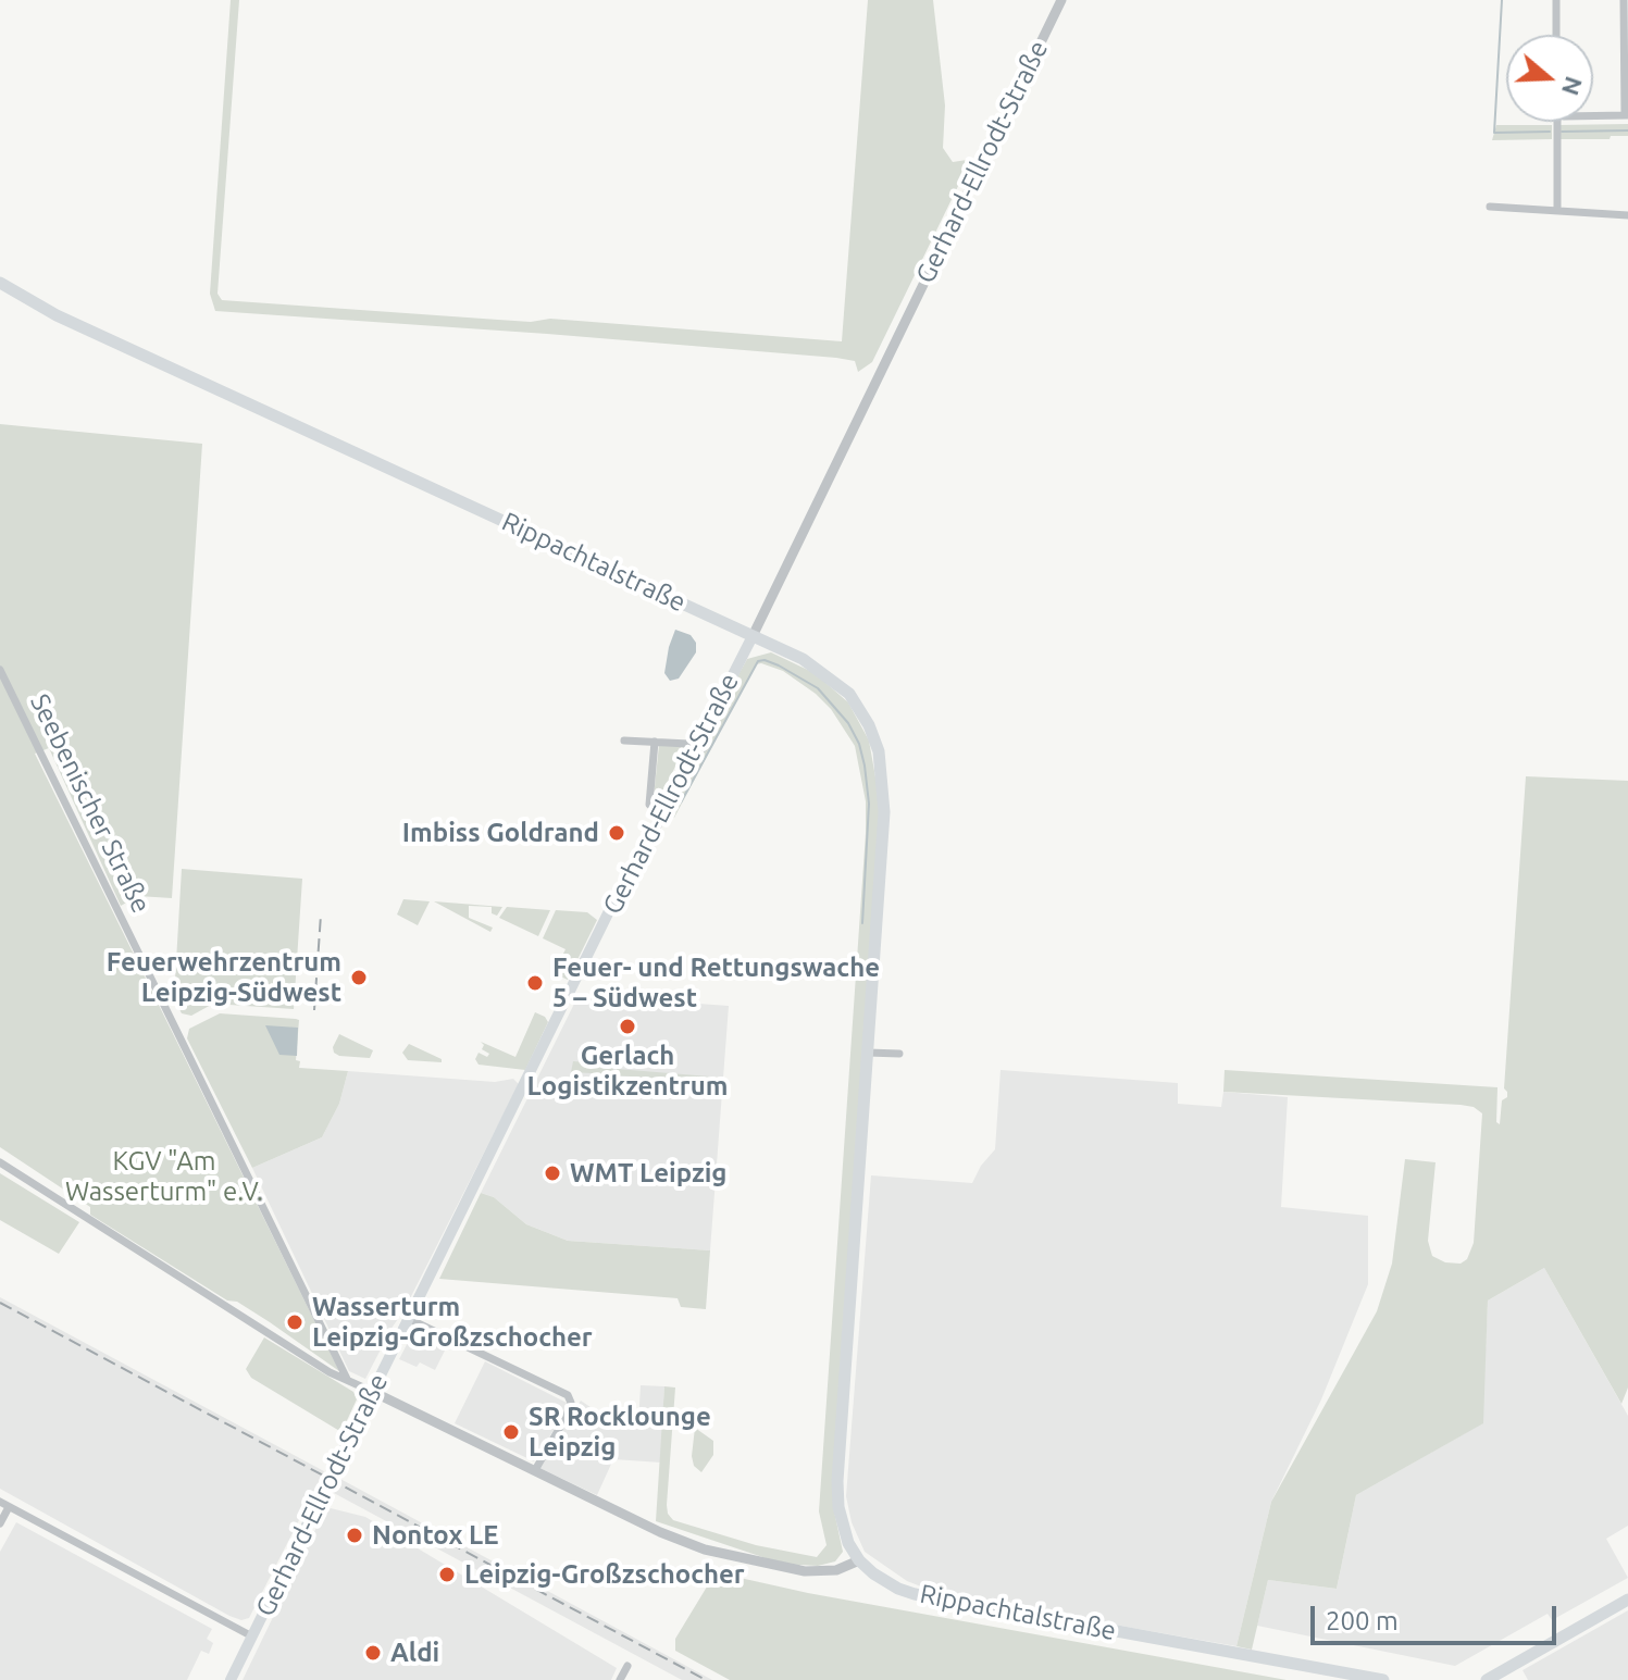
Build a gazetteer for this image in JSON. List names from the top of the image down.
{
  "streets": {
    "main road": ["Gerhard-Ellrodt-Straße", "Rippachtalstraße"],
    "street": ["Seebenischer Straße"]
  },
  "crossings": [
    ["Gerhard-Ellrodt-Straße", "Rippachtalstraße"]
  ],
  "parks": ["KGV \"Am Wasserturm\" e.V."],
  "places": [
    "Imbiss Goldrand",
    "Feuerwehrzentrum Leipzig-Südwest",
    "Feuer- und Rettungswache 5 – Südwest",
    "Gerlach Logistikzentrum",
    "WMT Leipzig",
    "Wasserturm Leipzig-Großzschocher",
    "SR Rocklounge Leipzig",
    "Nontox LE",
    "Leipzig-Großzschocher",
    "Aldi"
  ],
  "scale_bar": "200 m",
  "north": "right"
}
